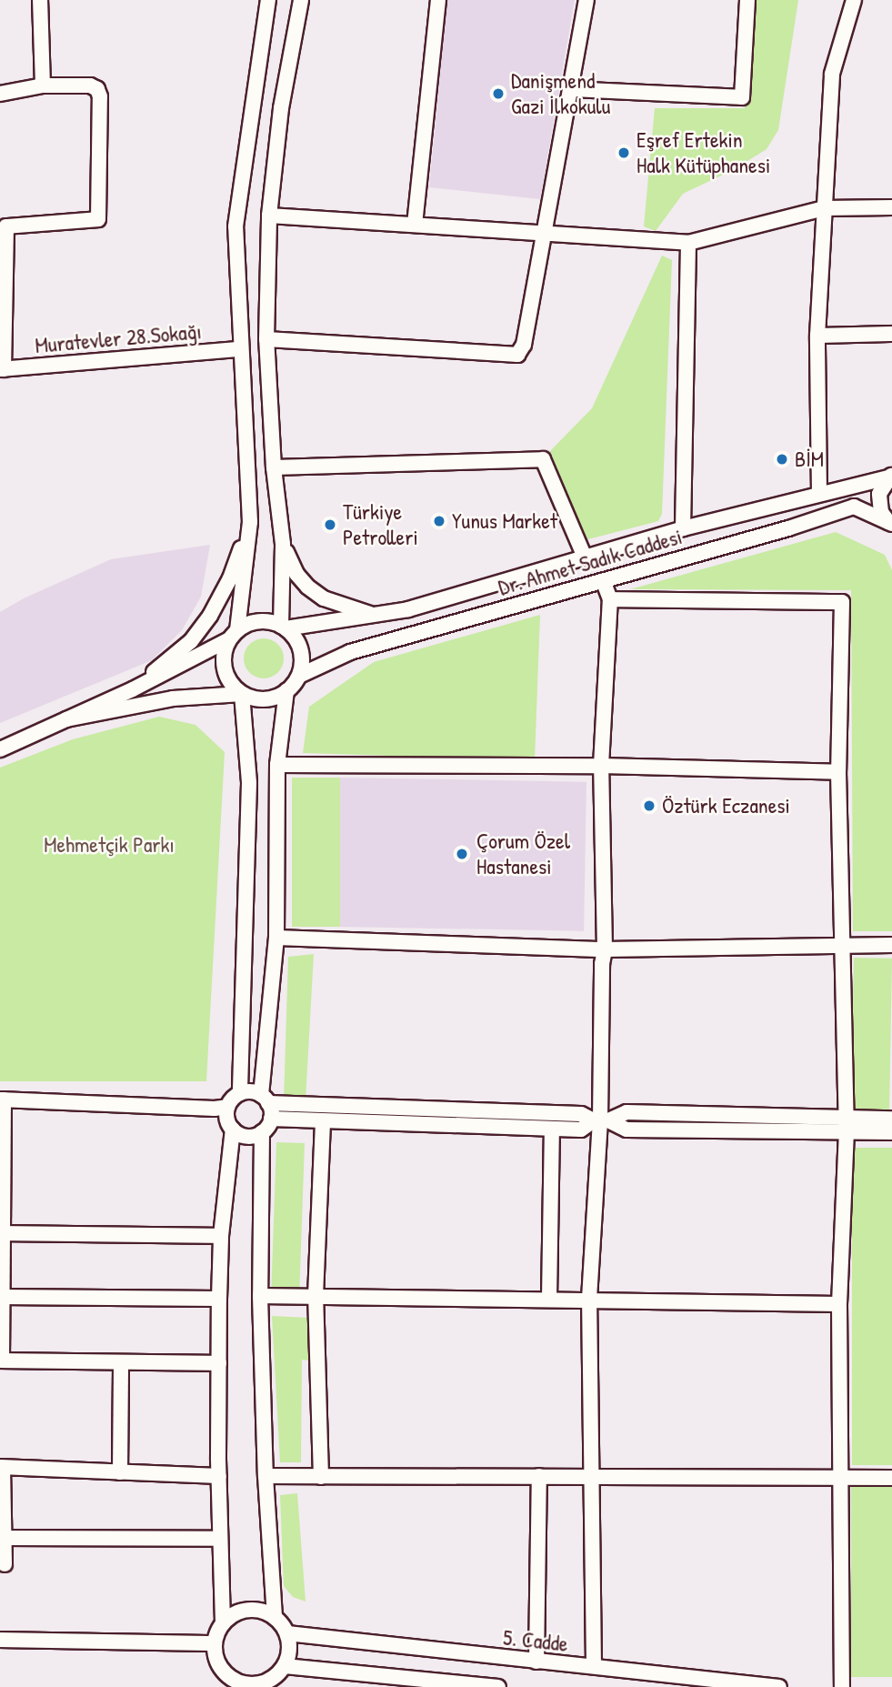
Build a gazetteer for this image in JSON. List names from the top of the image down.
{
  "streets": {
    "street": ["Muratevler 28.Sokağı", "Dr. Ahmet Sadık Caddesi", "5. Cadde"]
  },
  "parks": ["Mehmetçik Parkı"],
  "places": [
    "Danişmend Gazi İlkokulu",
    "Eşref Ertekin Halk Kütüphanesi",
    "BİM",
    "Yunus Market",
    "Türkiye Petrolleri",
    "Öztürk Eczanesi",
    "Çorum Özel Hastanesi"
  ]
}
